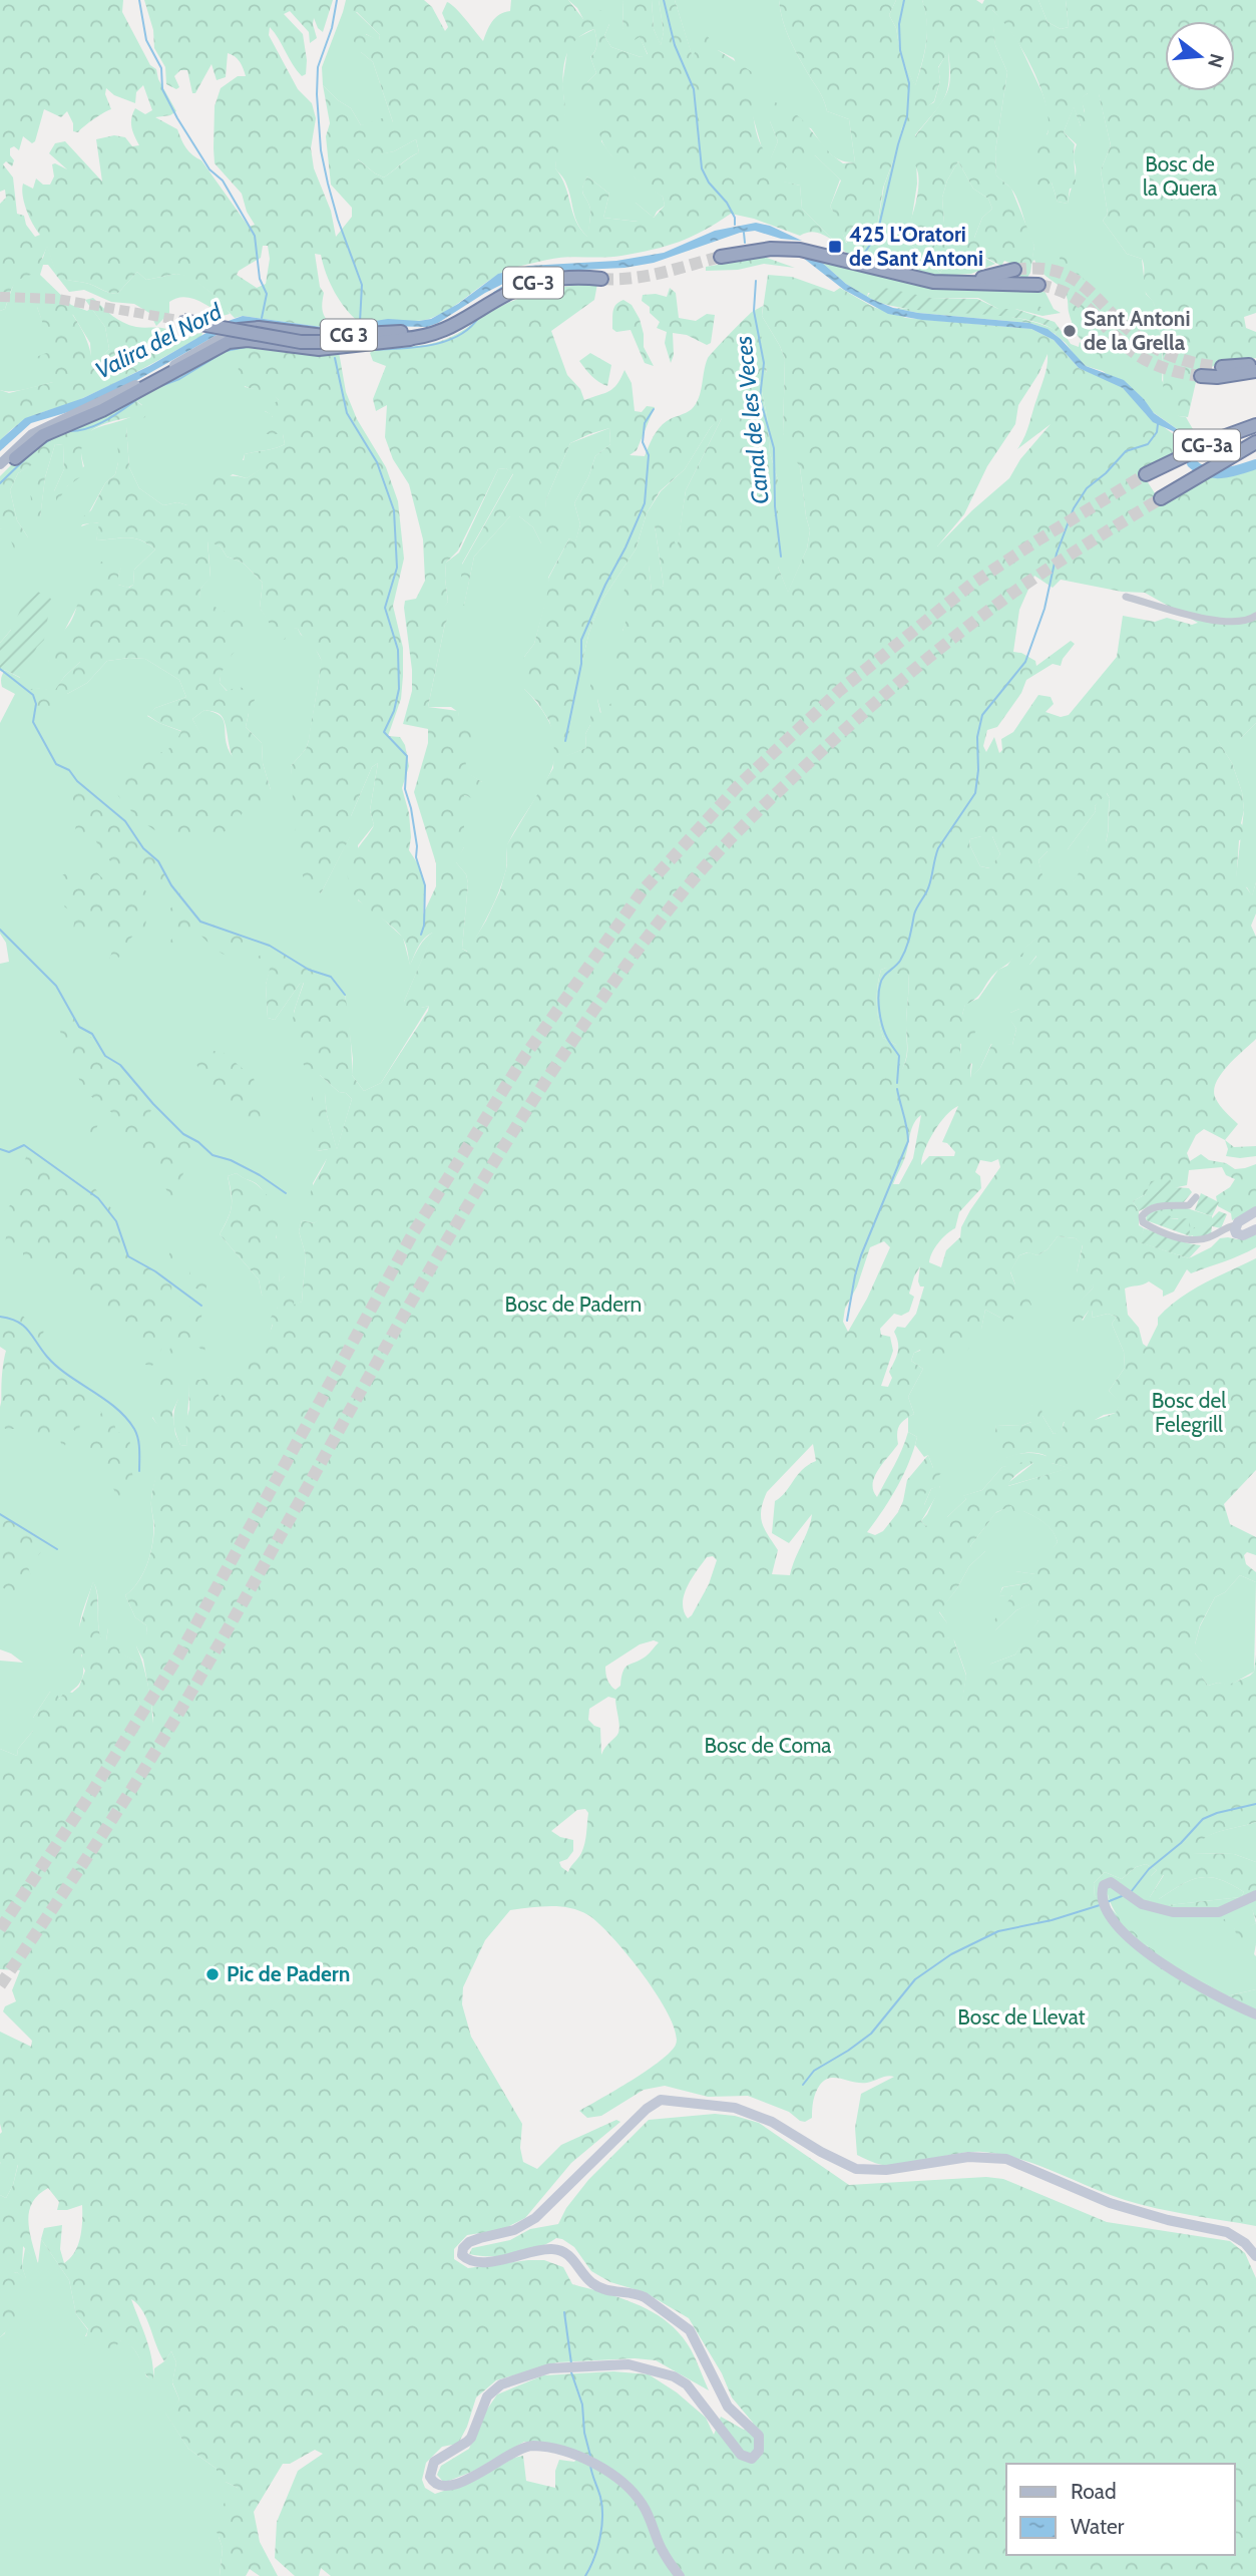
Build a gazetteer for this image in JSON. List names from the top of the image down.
{
  "streets": {
    "highway": ["CG-3", "CG 3", "CG-3a"]
  },
  "crossings": [
    ["CG-3", "CG 3"]
  ],
  "water": ["Valira del Nord", "Canal de les Veces"],
  "parks": [
    "Bosc de la Quera",
    "Bosc de Padern",
    "Bosc del Felegrill",
    "Bosc de Coma",
    "Bosc de Llevat"
  ],
  "places": {
    "transit": ["425 L'Oratori de Sant Antoni"],
    "other": ["Sant Antoni de la Grella", "Pic de Padern"]
  },
  "legend": ["Road", "Water"],
  "north": "right"
}
